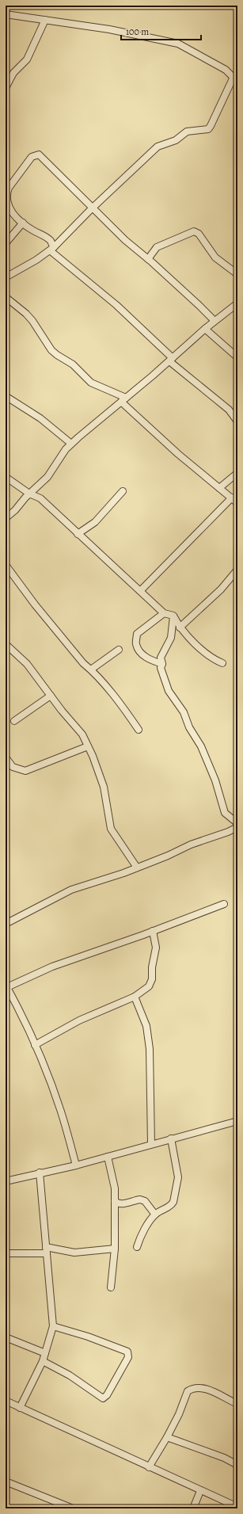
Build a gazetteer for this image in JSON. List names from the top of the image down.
{
  "scale_bar": "100 m"
}
